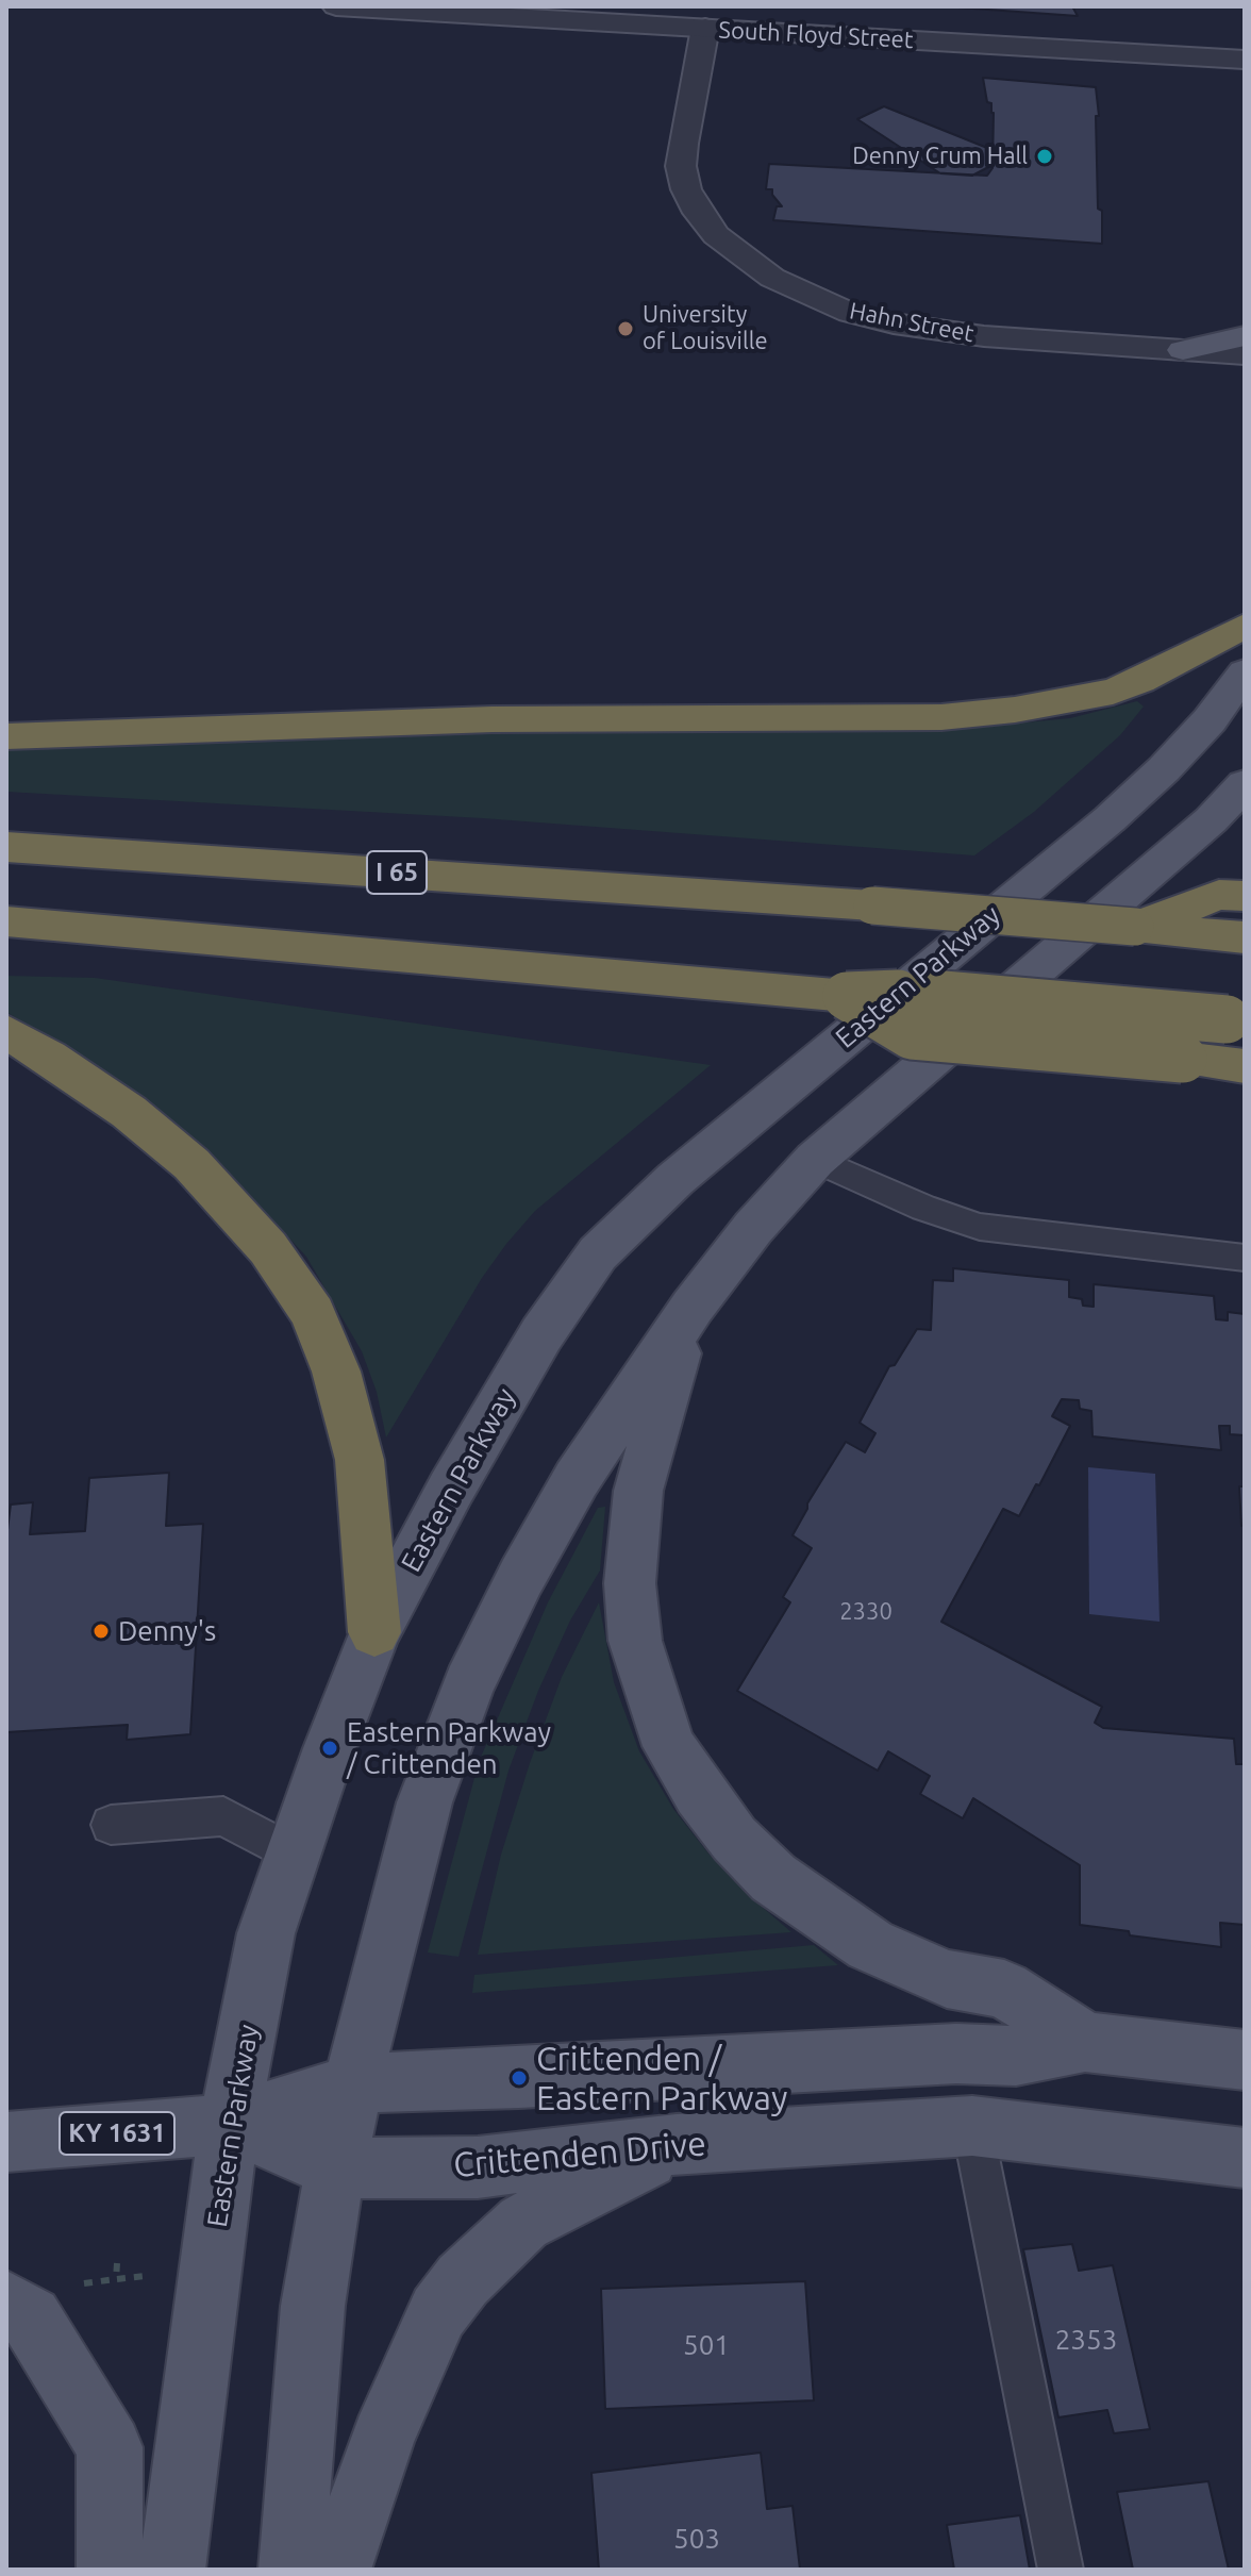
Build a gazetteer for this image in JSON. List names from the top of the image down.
{
  "streets": {
    "highway": ["I 65"],
    "main road": ["Eastern Parkway", "KY 1631", "Crittenden Drive"],
    "street": ["South Floyd Street", "Hahn Street"]
  },
  "crossings": [
    ["South Floyd Street", "Hahn Street"],
    ["Eastern Parkway", "Crittenden Drive"]
  ],
  "places": [
    "Denny Crum Hall",
    "University of Louisville",
    "Denny's",
    "Eastern Parkway / Crittenden",
    "Crittenden / Eastern Parkway"
  ],
  "house_numbers": [
    "2330",
    "2353",
    "501",
    "503"
  ]
}
